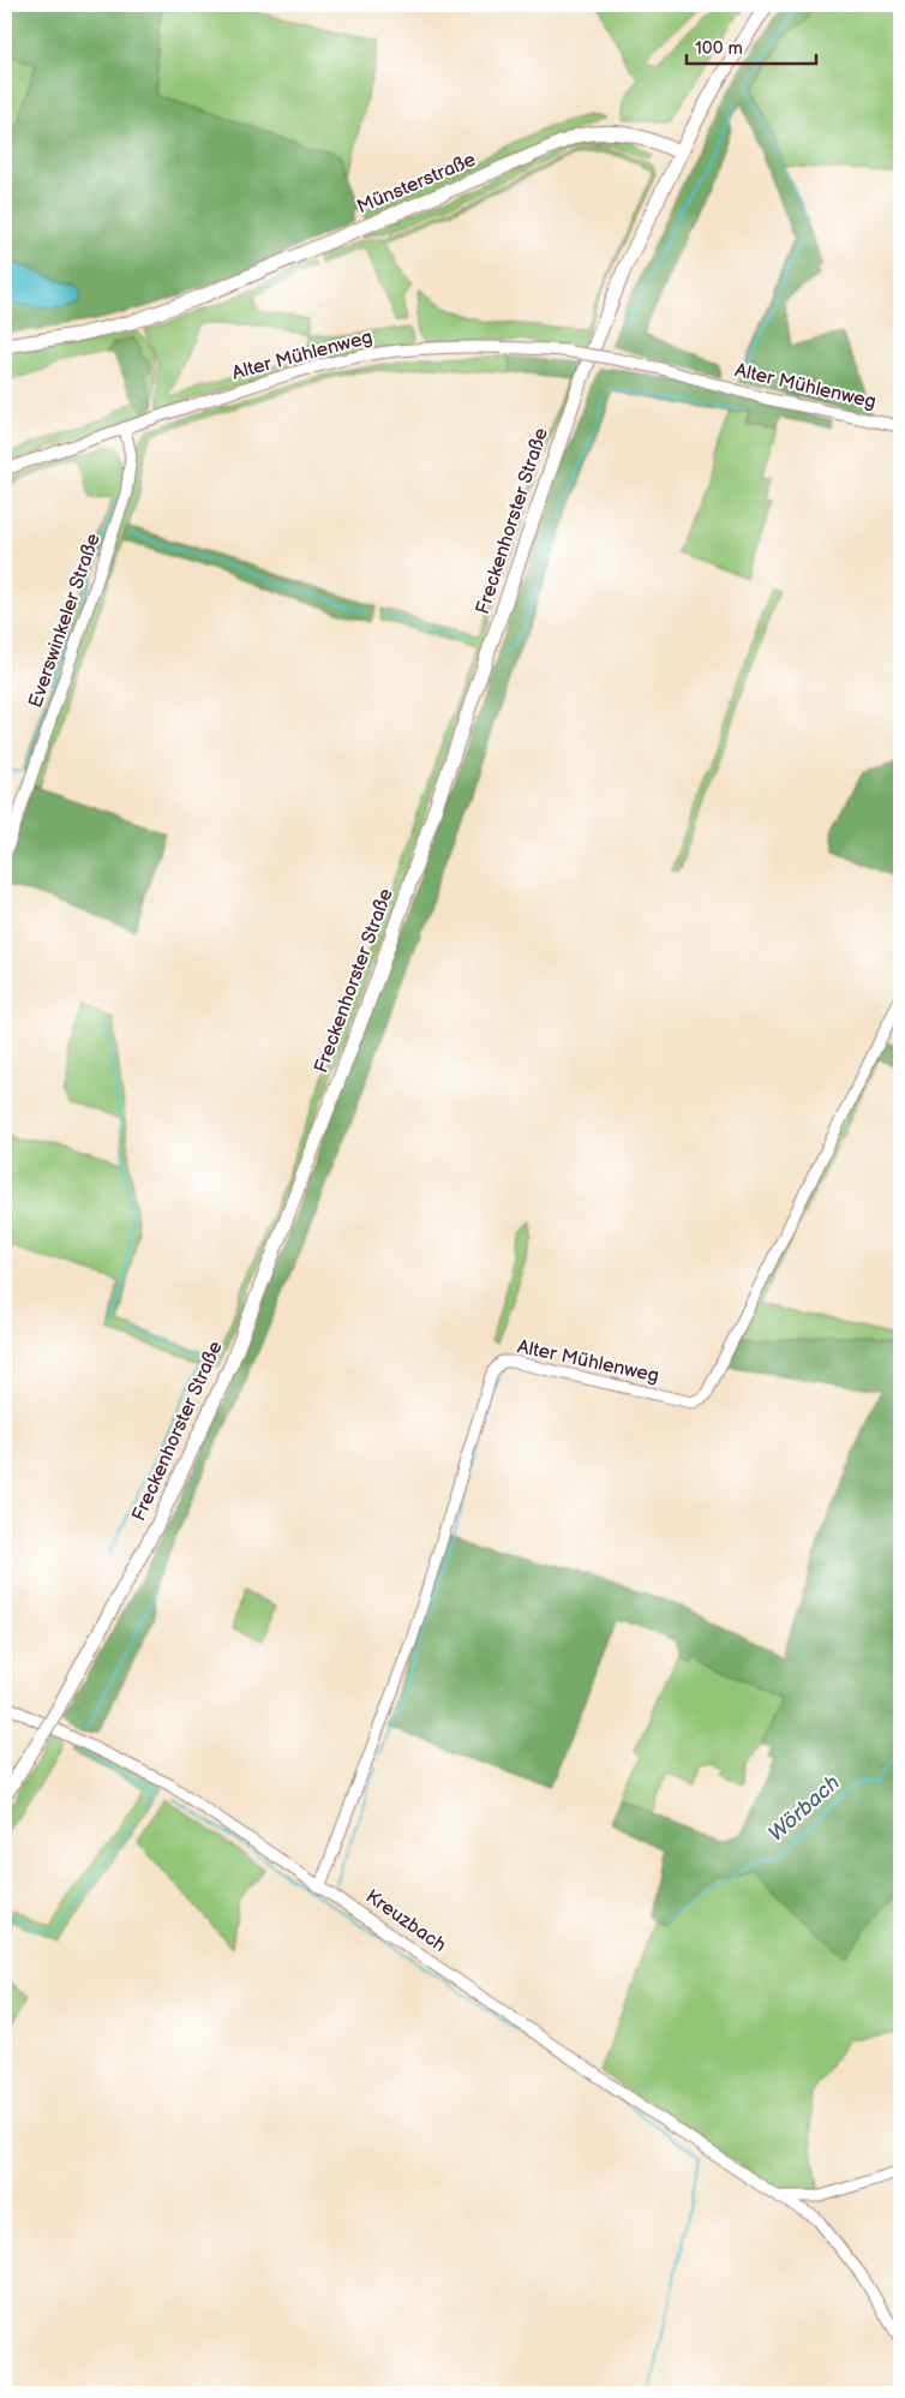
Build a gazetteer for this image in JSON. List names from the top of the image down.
{
  "streets": {
    "main road": ["Münsterstraße", "Freckenhorster Straße"],
    "street": ["Alter Mühlenweg", "Everswinkeler Straße", "Kreuzbach"]
  },
  "crossings": [
    ["Münsterstraße", "Freckenhorster Straße"],
    ["Alter Mühlenweg", "Everswinkeler Straße"],
    ["Alter Mühlenweg", "Kreuzbach"]
  ],
  "water": ["Wörbach"],
  "scale_bar": "100 m"
}
